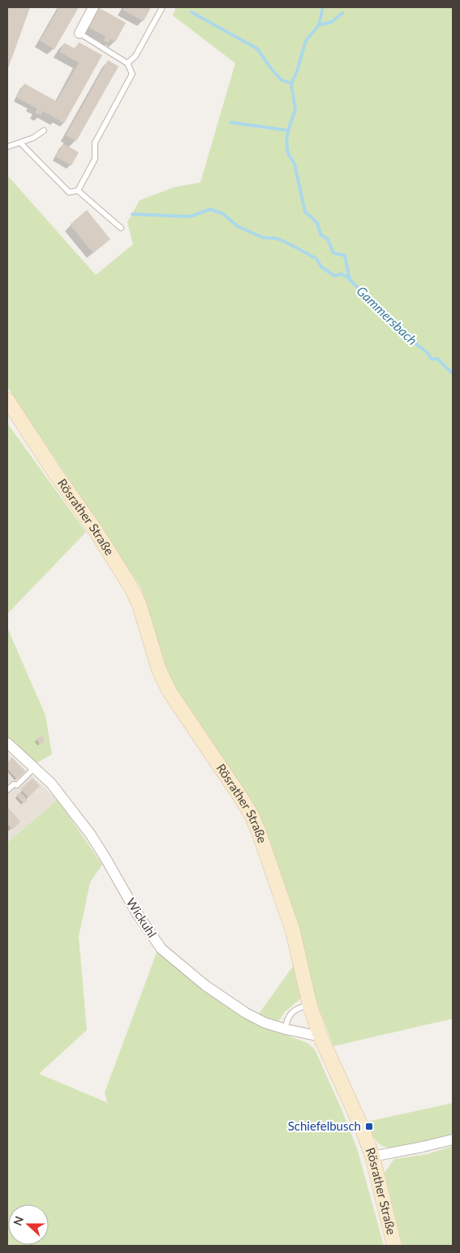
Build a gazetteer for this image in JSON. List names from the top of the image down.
{
  "streets": {
    "street": ["Rösrather Straße", "Wickuhl"]
  },
  "crossings": [
    ["Rösrather Straße", "Wickuhl"]
  ],
  "water": ["Gammersbach"],
  "places": {
    "transit": ["Schiefelbusch"]
  },
  "north": "left"
}
